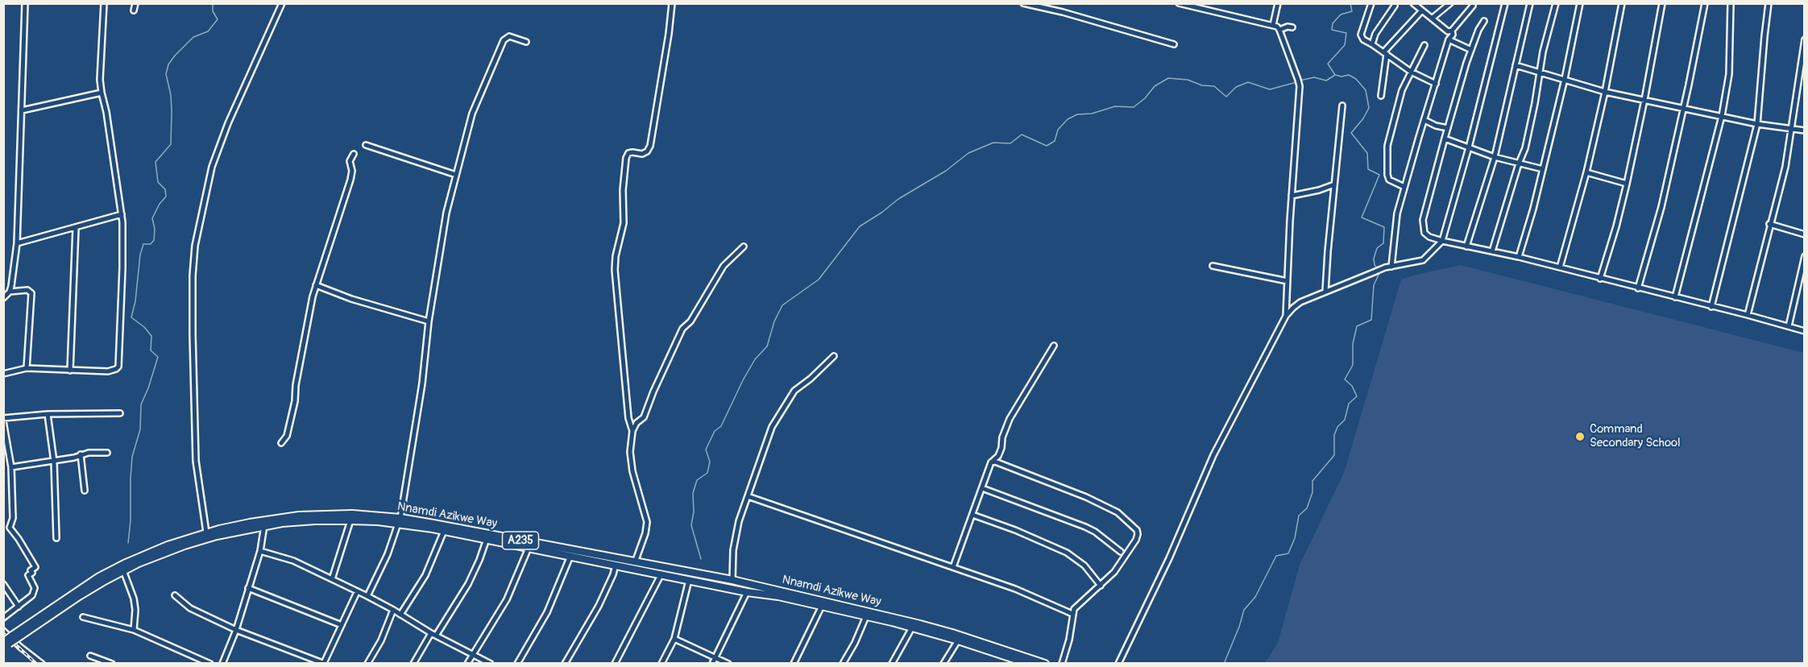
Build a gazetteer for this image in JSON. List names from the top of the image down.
{
  "streets": {
    "highway": ["Nnamdi Azikwe Way", "A235"]
  },
  "places": ["Command Secondary School"]
}
